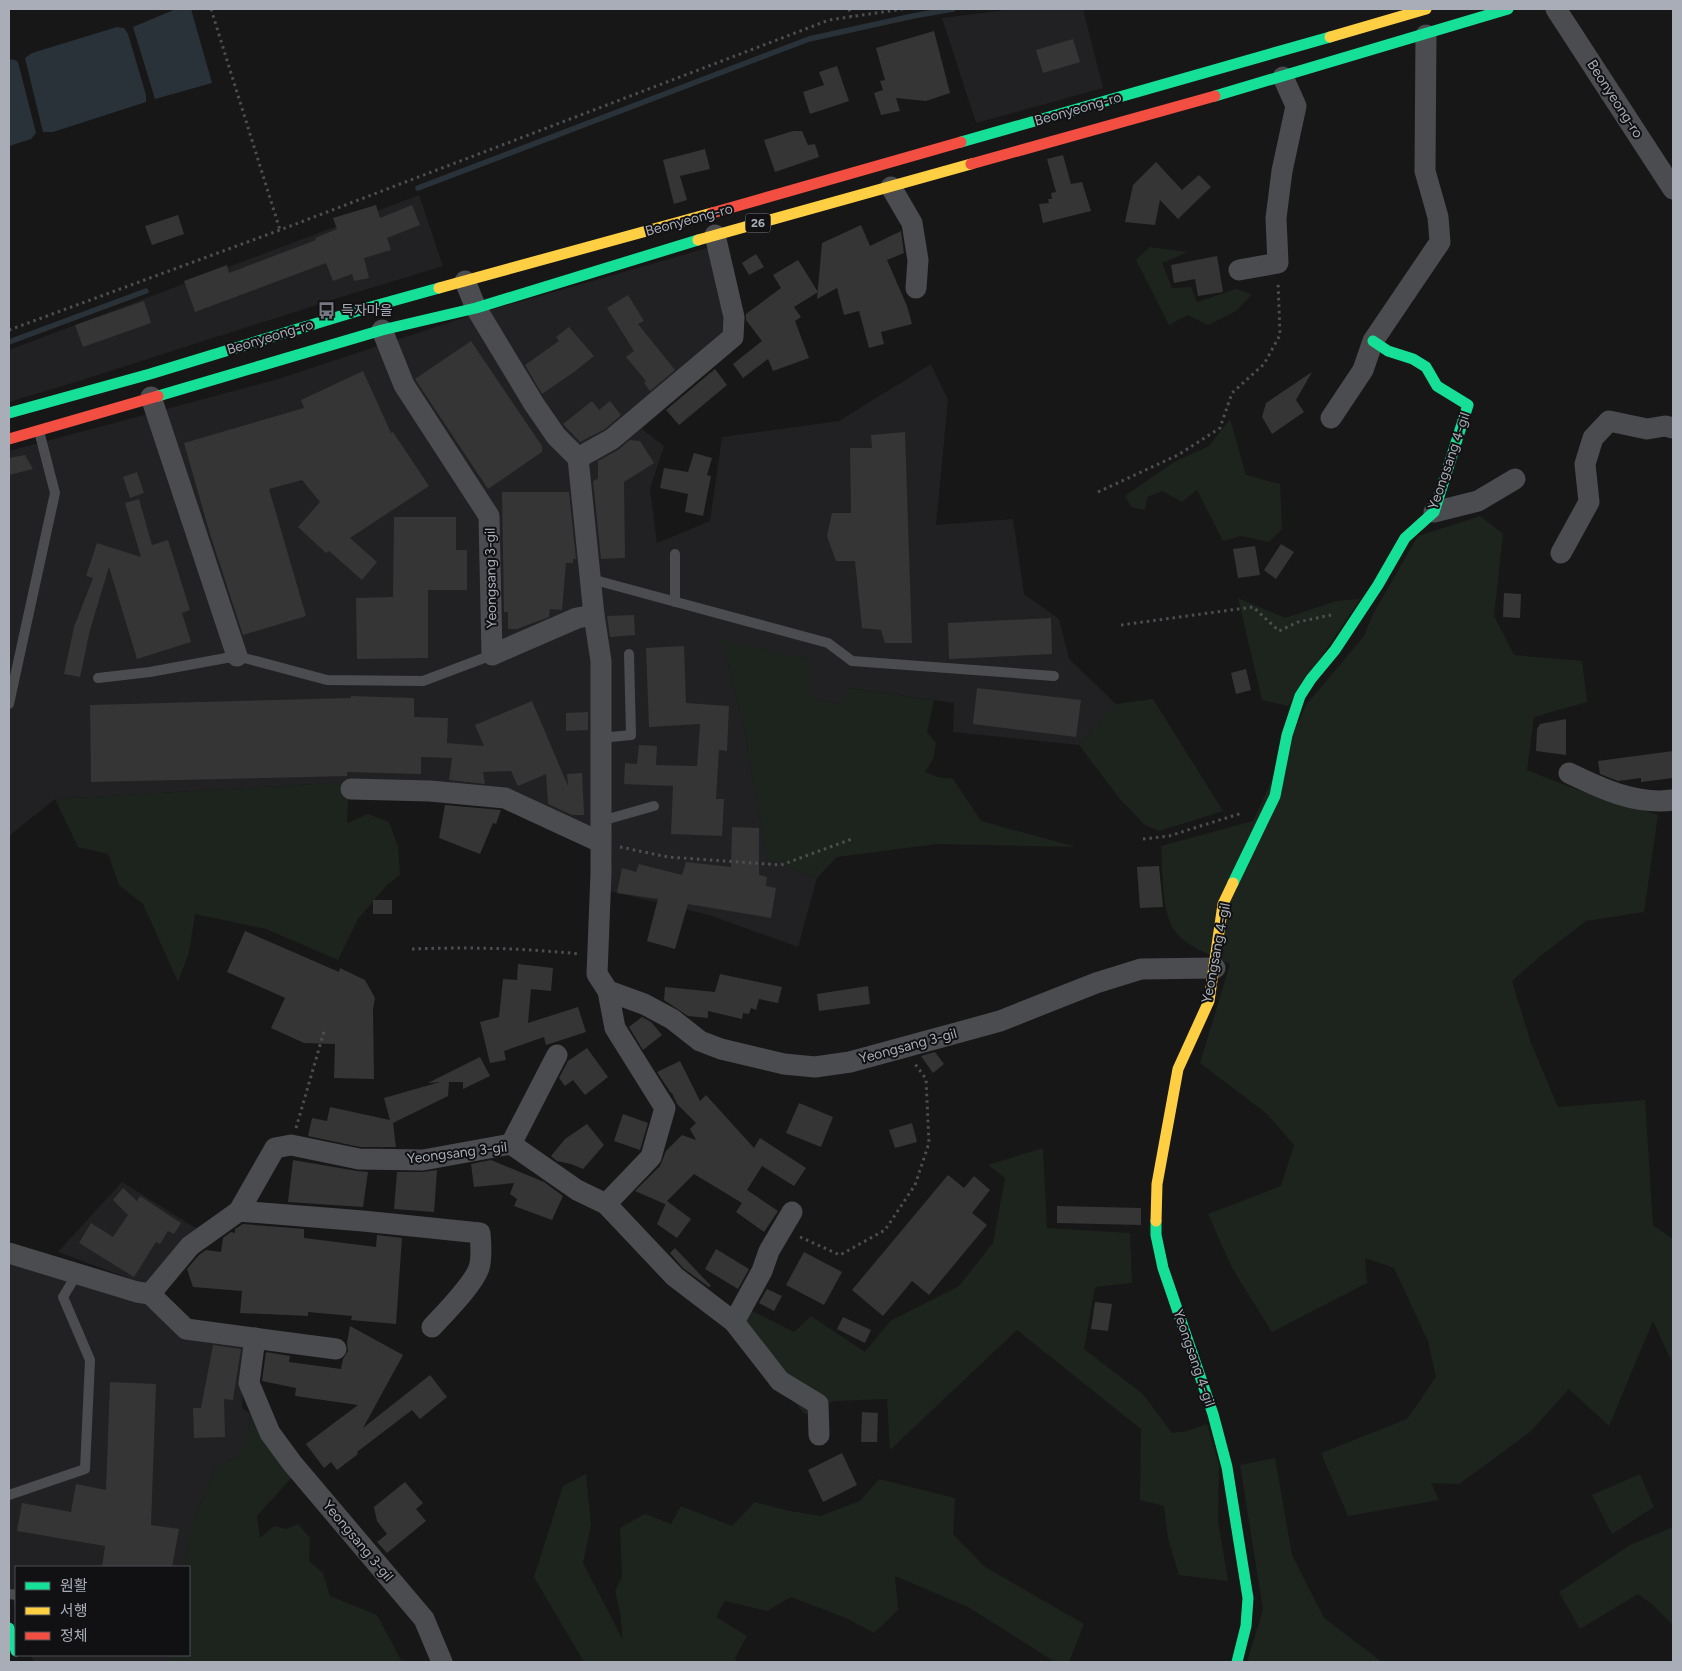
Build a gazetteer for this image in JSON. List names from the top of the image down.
{
  "streets": {
    "main road": ["Beonyeong-ro", "26", "Yeongsang 4-gil"],
    "street": ["Yeongsang 3-gil"]
  },
  "crossings": [
    ["Beonyeong-ro", "Yeongsang 3-gil"],
    ["Yeongsang 4-gil", "Yeongsang 3-gil"]
  ],
  "places": {
    "bus stop": ["득자마을"]
  },
  "legend": ["원활", "서행", "정체"]
}
